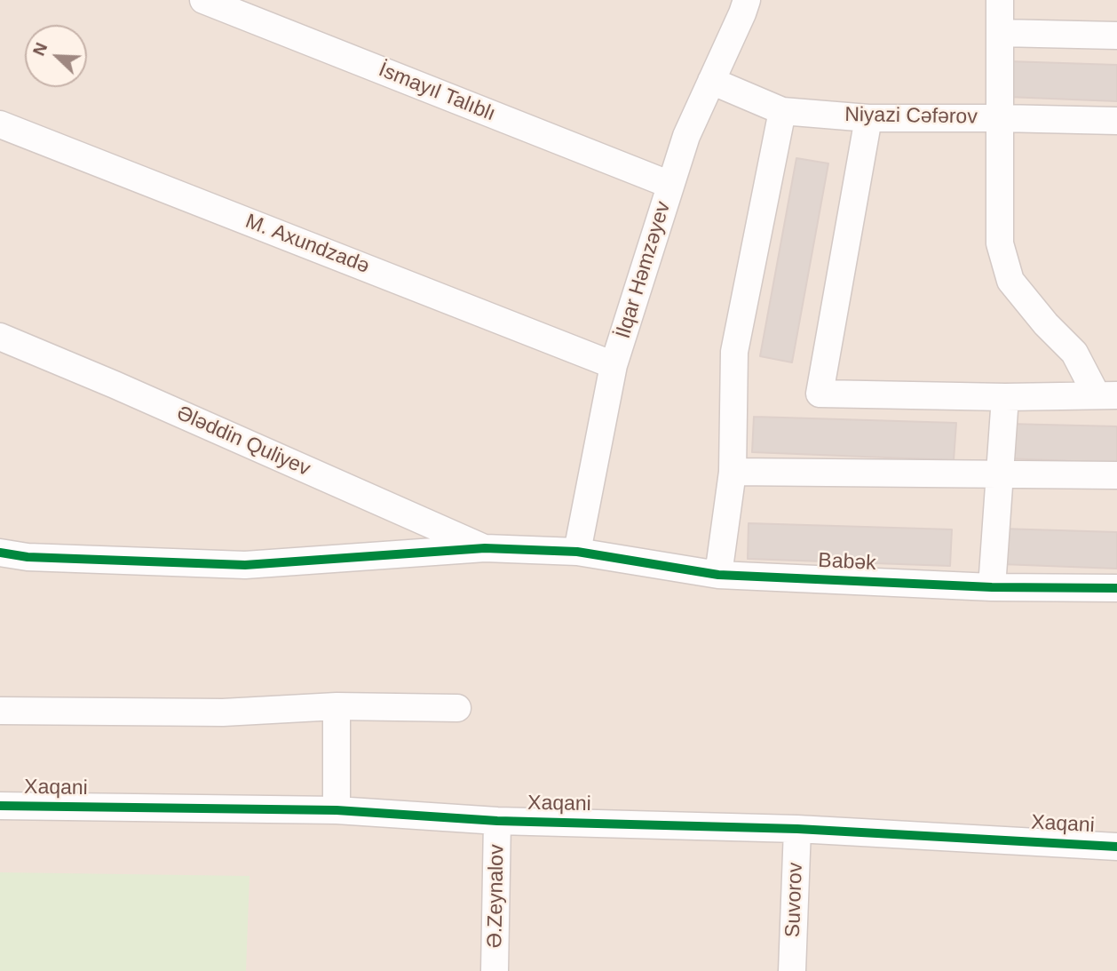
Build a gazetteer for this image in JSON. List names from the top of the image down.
{
  "streets": {
    "street": [
      "İsmayıl Talıblı",
      "Niyazi Cəfərov",
      "M. Axundzadə",
      "İlqar Həmzəyev",
      "Ələddin Quliyev",
      "Babək",
      "Xaqani",
      "Ə.Zeynalov",
      "Suvorov"
    ]
  },
  "crossings": [
    ["İsmayıl Talıblı", "İlqar Həmzəyev"],
    ["Niyazi Cəfərov", "İlqar Həmzəyev"],
    ["M. Axundzadə", "İlqar Həmzəyev"],
    ["İlqar Həmzəyev", "Babək"],
    ["Ələddin Quliyev", "Babək"],
    ["Xaqani", "Ə.Zeynalov"],
    ["Xaqani", "Suvorov"]
  ],
  "north": "top left"
}
